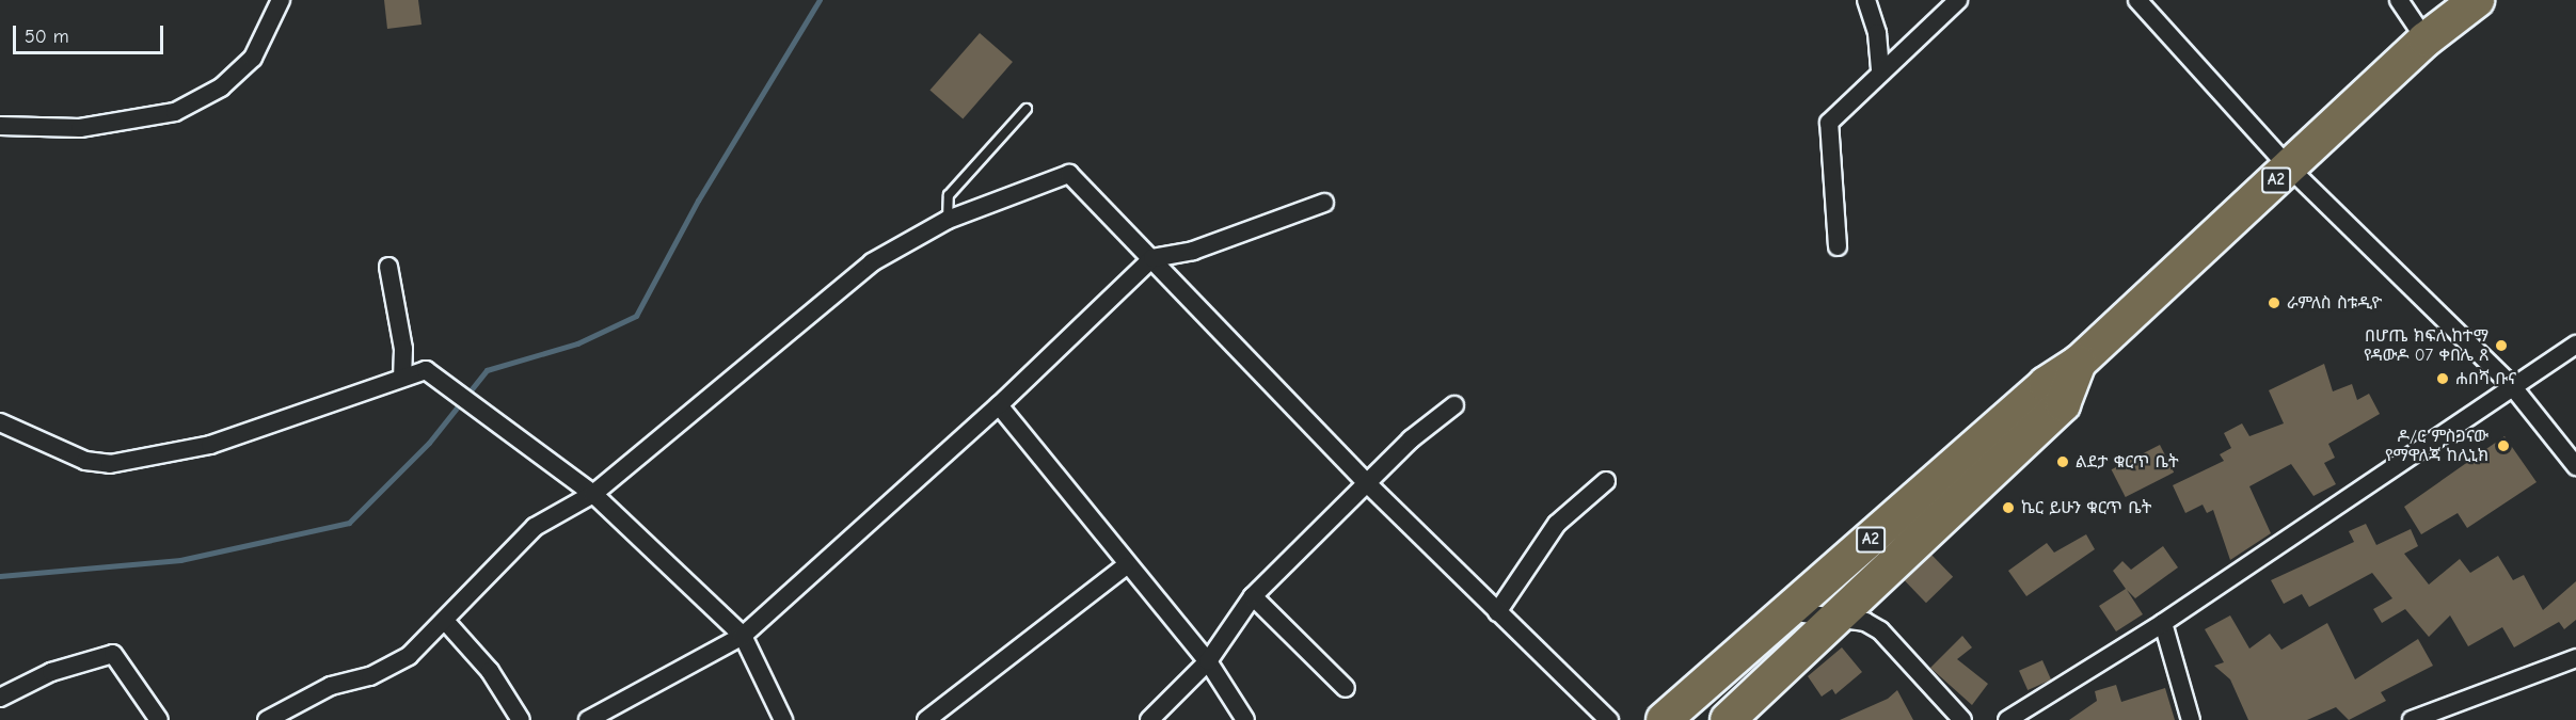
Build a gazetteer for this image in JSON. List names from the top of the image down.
{
  "streets": {
    "highway": ["A2"]
  },
  "places": [
    "ራምለስ ስቱዲዮ",
    "በሆጤ ክፍለ ከተማ የዳውዶ 07 ቀበሌ ጸ",
    "ሐበሻ ቡና",
    "ዶ/ር ምስጋናው የማዋለጃ ከሊኒክ",
    "ልደታ ቁርጥ ቤት",
    "ኬር ይሁን ቁርጥ ቤት"
  ],
  "scale_bar": "50 m"
}
